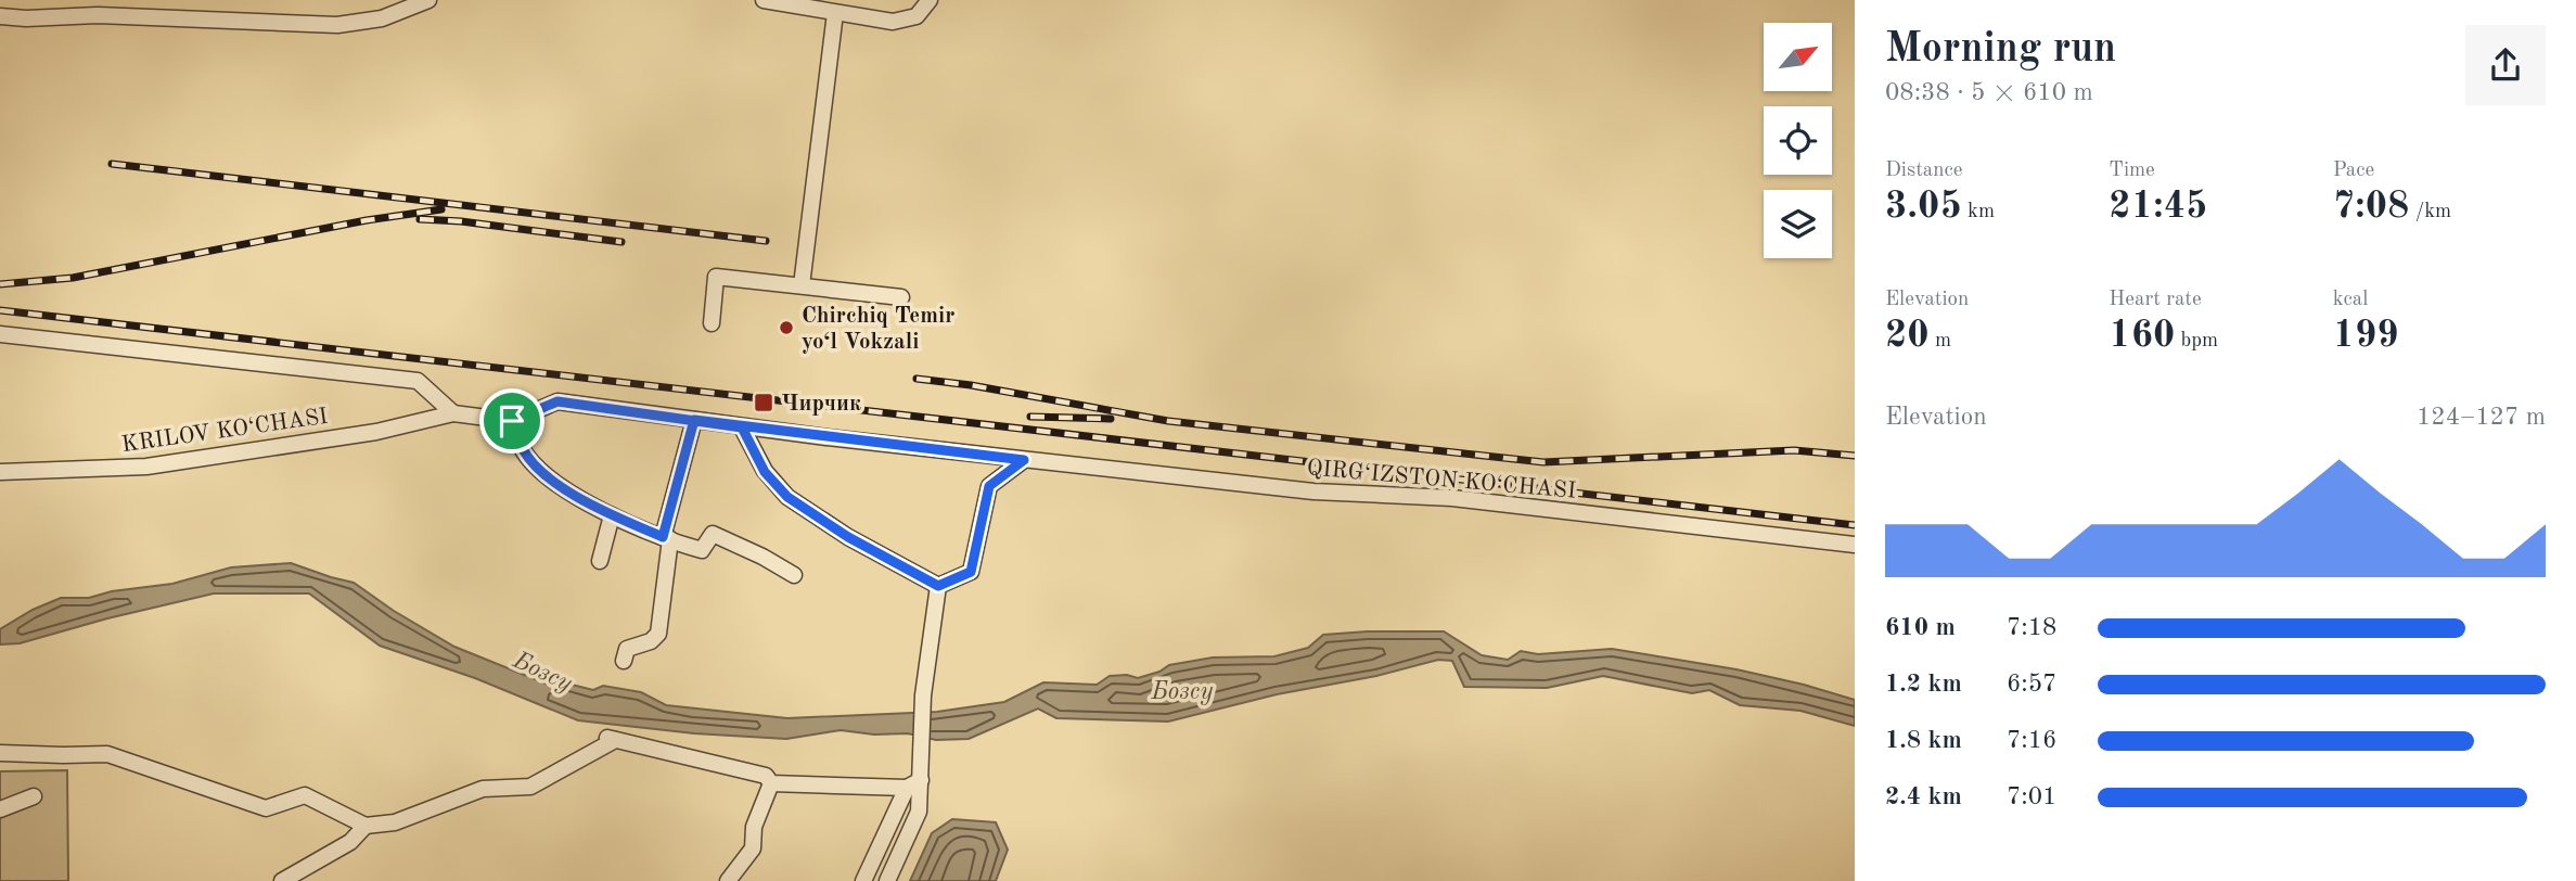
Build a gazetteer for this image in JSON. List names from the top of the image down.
{
  "streets": {
    "street": ["KRILOV KO‘CHASI", "QIRG‘IZSTON KO‘CHASI"]
  },
  "water": ["Бозсу"],
  "places": {
    "other": ["Chirchiq Temir yo‘l Vokzali"],
    "transit": ["Чирчик"]
  },
  "north": "top right",
  "page": {
    "heading": ["Morning run", "08:38 · 5 × 610 m"],
    "stats": [
      ["Distance", "3.05 km"],
      ["Time", "21:45"],
      ["Pace", "7:08 /km"],
      ["Elevation", "20 m"],
      ["Heart rate", "160 bpm"],
      ["kcal", "199"]
    ],
    "chart": ["Elevation", "124–127 m"],
    "list": [
      {
        "name": "610 m",
        "note": "7:18"
      },
      {
        "name": "1.2 km",
        "note": "6:57"
      },
      {
        "name": "1.8 km",
        "note": "7:16"
      },
      {
        "name": "2.4 km",
        "note": "7:01"
      }
    ]
  }
}
